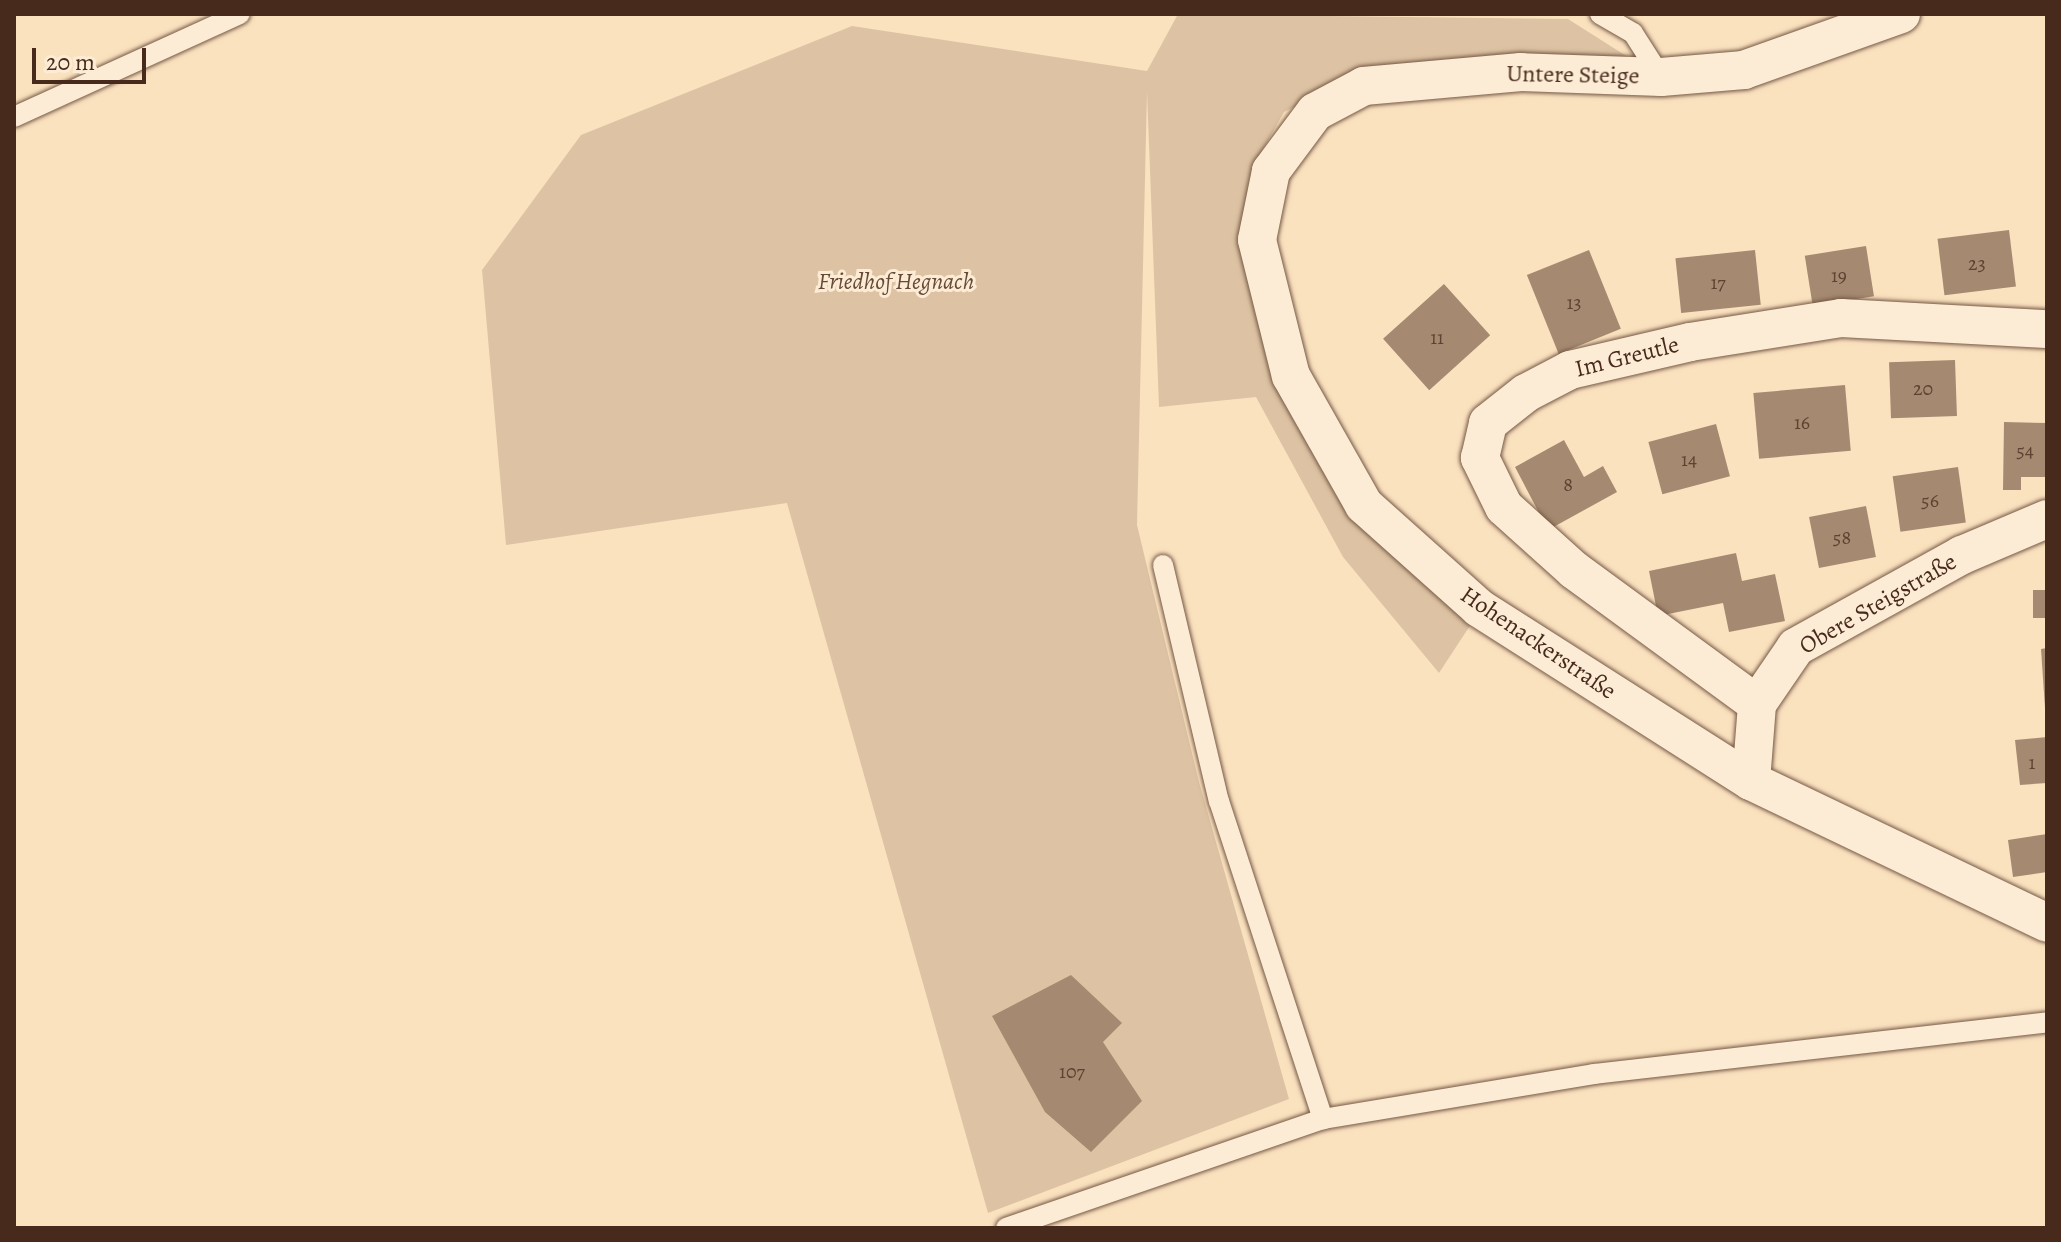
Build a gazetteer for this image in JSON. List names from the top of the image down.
{
  "streets": {
    "street": [
      "Untere Steige",
      "Im Greutle",
      "Obere Steigstraße",
      "Hohenackerstraße"
    ]
  },
  "crossings": [
    ["Untere Steige", "Hohenackerstraße"],
    ["Im Greutle", "Obere Steigstraße"],
    ["Obere Steigstraße", "Hohenackerstraße"]
  ],
  "parks": ["Friedhof Hegnach"],
  "house_numbers": [
    "23",
    "19",
    "17",
    "13",
    "11",
    "20",
    "16",
    "54",
    "14",
    "8",
    "56",
    "58",
    "1",
    "107"
  ],
  "scale_bar": "20 m"
}
